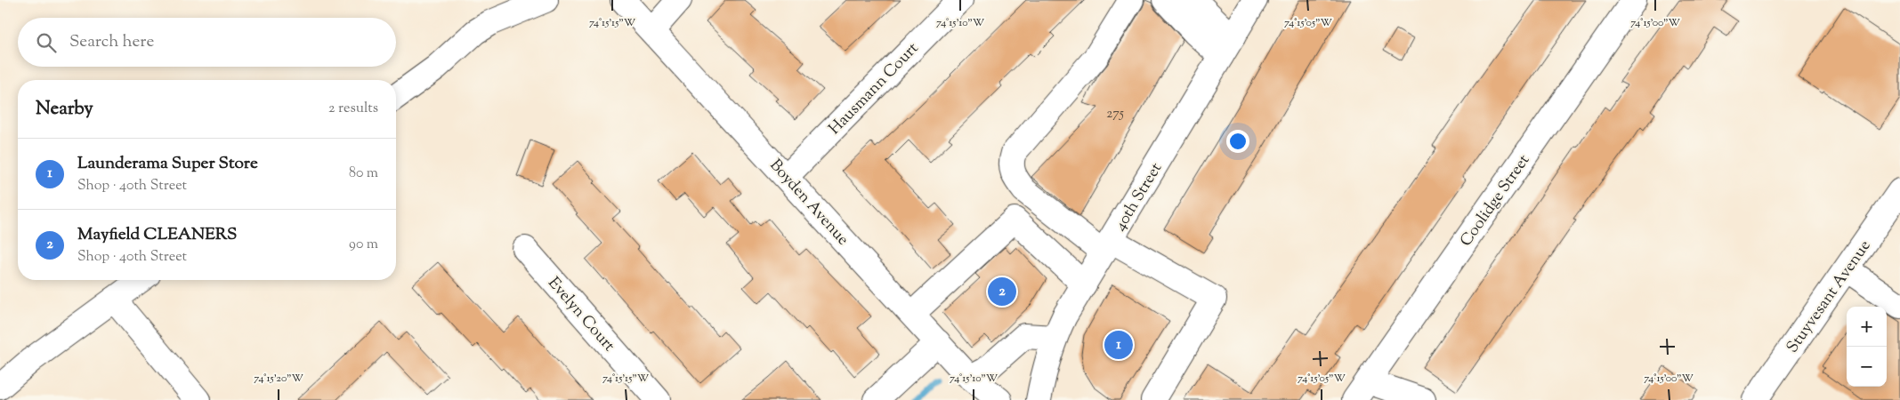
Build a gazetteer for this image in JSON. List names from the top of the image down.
{
  "streets": {
    "street": [
      "Hausmann Court",
      "40th Street",
      "Coolidge Street",
      "Boyden Avenue",
      "Stuyvesant Avenue",
      "Evelyn Court"
    ]
  },
  "crossings": [
    ["Hausmann Court", "Boyden Avenue"]
  ],
  "house_numbers": ["275"],
  "page": {
    "search": "Search here",
    "heading": ["Nearby", "2 results"],
    "list": [
      {
        "mark": "1",
        "name": "Launderama Super Store",
        "note": "Shop · 40th Street",
        "value": "80 m"
      },
      {
        "mark": "2",
        "name": "Mayfield CLEANERS",
        "note": "Shop · 40th Street",
        "value": "90 m"
      }
    ],
    "pins": ["2", "1"],
    "map_buttons": ["+", "−"]
  },
  "coordinates": [
    "74°15'15\"W",
    "74°15'10\"W",
    "74°15'05\"W",
    "74°15'00\"W",
    "74°15'20\"W"
  ]
}
